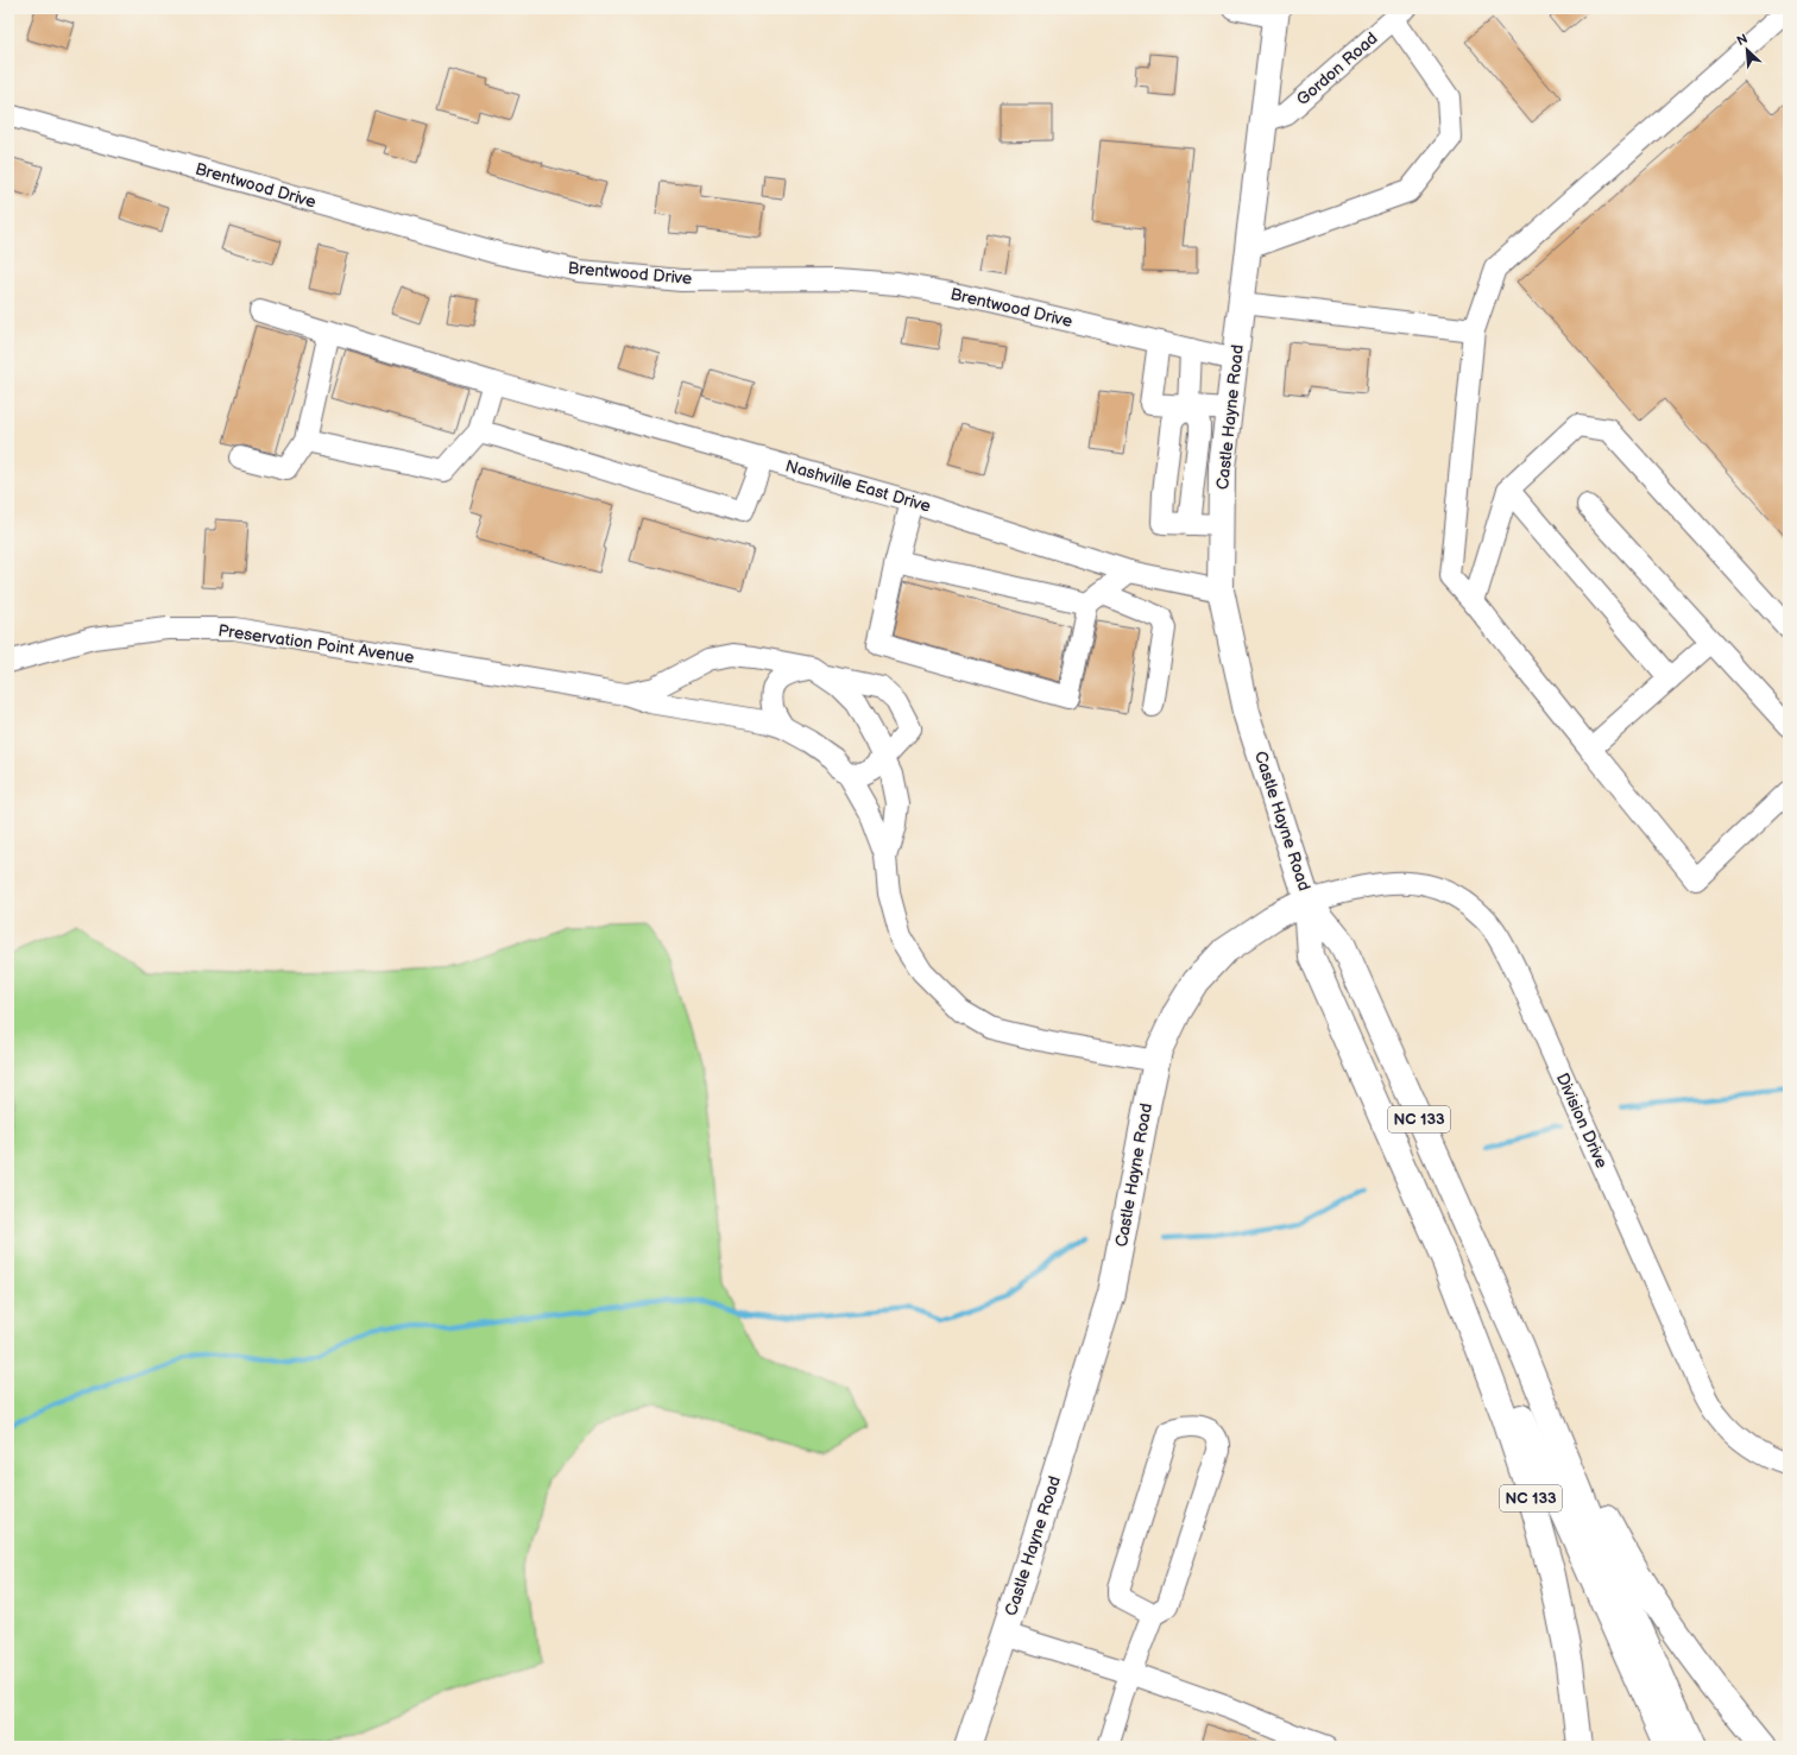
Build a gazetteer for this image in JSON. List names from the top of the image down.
{
  "streets": {
    "main road": ["Castle Hayne Road", "NC 133"],
    "street": [
      "Gordon Road",
      "Brentwood Drive",
      "Nashville East Drive",
      "Preservation Point Avenue",
      "Division Drive"
    ]
  },
  "crossings": [
    ["Gordon Road", "Castle Hayne Road"],
    ["Brentwood Drive", "Castle Hayne Road"],
    ["Castle Hayne Road", "Nashville East Drive"],
    ["Castle Hayne Road", "Preservation Point Avenue"],
    ["Castle Hayne Road", "NC 133"],
    ["Castle Hayne Road", "Division Drive"],
    ["NC 133", "Division Drive"]
  ],
  "north": "top left"
}
